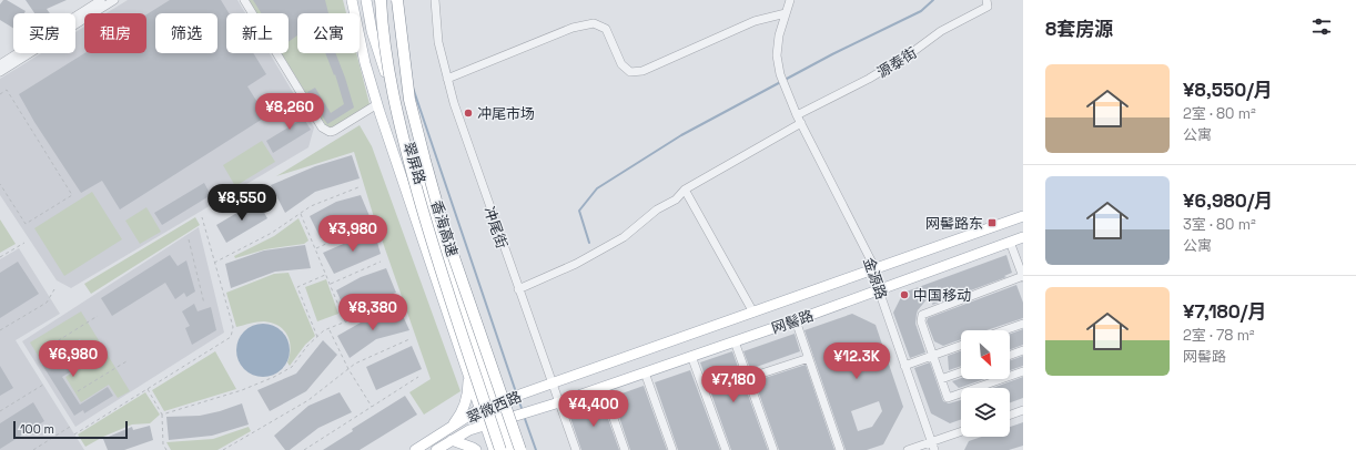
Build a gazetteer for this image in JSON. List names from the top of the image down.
{
  "streets": {
    "highway": ["香海高速"],
    "main road": ["翠屏路", "网髻路", "翠微西路"],
    "street": ["源泰街", "冲尾街", "金源路"]
  },
  "crossings": [
    ["源泰街", "金源路"],
    ["翠屏路", "翠微西路"],
    ["冲尾街", "网髻路"],
    ["冲尾街", "翠微西路"],
    ["金源路", "网髻路"],
    ["金源路", "翠微西路"],
    ["网髻路", "翠微西路"]
  ],
  "places": {
    "other": ["冲尾市场", "中国移动"],
    "transit": ["网髻路东"]
  },
  "scale_bar": "100 m",
  "north": "bottom right",
  "page": {
    "heading": "8套房源",
    "chip": [
      "买房",
      "租房",
      "筛选",
      "新上",
      "公寓"
    ],
    "list": [
      {
        "name": "¥8,550/月",
        "note": "2室 · 80 m² · 公寓"
      },
      {
        "name": "¥6,980/月",
        "note": "3室 · 80 m² · 公寓"
      },
      {
        "name": "¥7,180/月",
        "note": "2室 · 78 m² · 网髻路"
      }
    ],
    "price": [
      "¥8,260",
      "¥8,550",
      "¥3,980",
      "¥8,380",
      "¥6,980",
      "¥12.3K",
      "¥7,180",
      "¥4,400"
    ],
    "scale": "100 m"
  }
}
